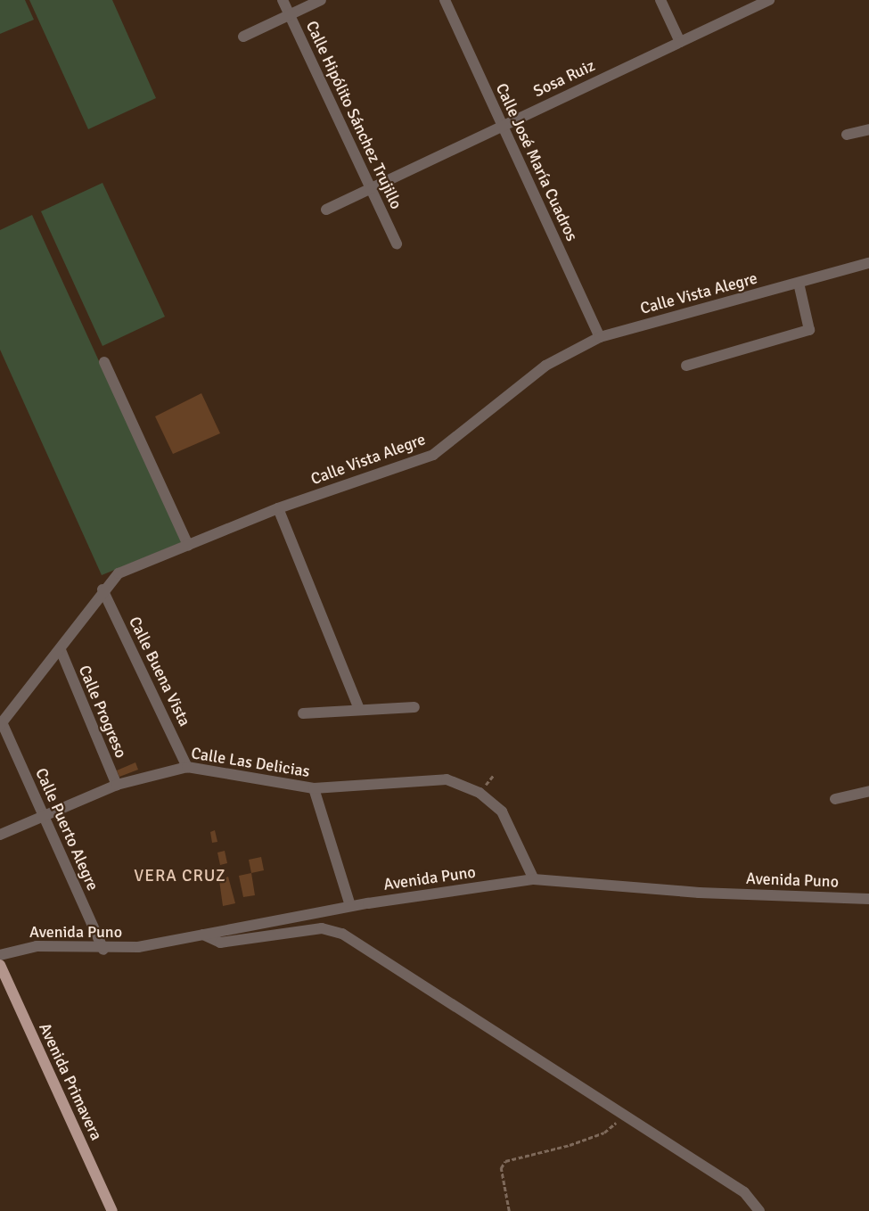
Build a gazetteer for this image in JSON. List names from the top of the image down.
{
  "streets": {
    "main road": ["Avenida Primavera"],
    "street": [
      "Sosa Ruiz",
      "Calle Hipólito Sánchez Trujillo",
      "Calle José María Cuadros",
      "Calle Vista Alegre",
      "Calle Buena Vista",
      "Calle Progreso",
      "Calle Las Delicias",
      "Calle Puerto Alegre",
      "Avenida Puno"
    ]
  },
  "crossings": [
    ["Sosa Ruiz", "Calle Hipólito Sánchez Trujillo"],
    ["Sosa Ruiz", "Calle José María Cuadros"],
    ["Calle José María Cuadros", "Calle Vista Alegre"],
    ["Calle Vista Alegre", "Calle Buena Vista"],
    ["Calle Vista Alegre", "Calle Progreso"],
    ["Calle Vista Alegre", "Calle Puerto Alegre"],
    ["Calle Buena Vista", "Calle Las Delicias"],
    ["Calle Progreso", "Calle Las Delicias"],
    ["Calle Las Delicias", "Calle Puerto Alegre"],
    ["Calle Las Delicias", "Avenida Puno"],
    ["Calle Puerto Alegre", "Avenida Puno"]
  ],
  "districts": ["VERA CRUZ"]
}
